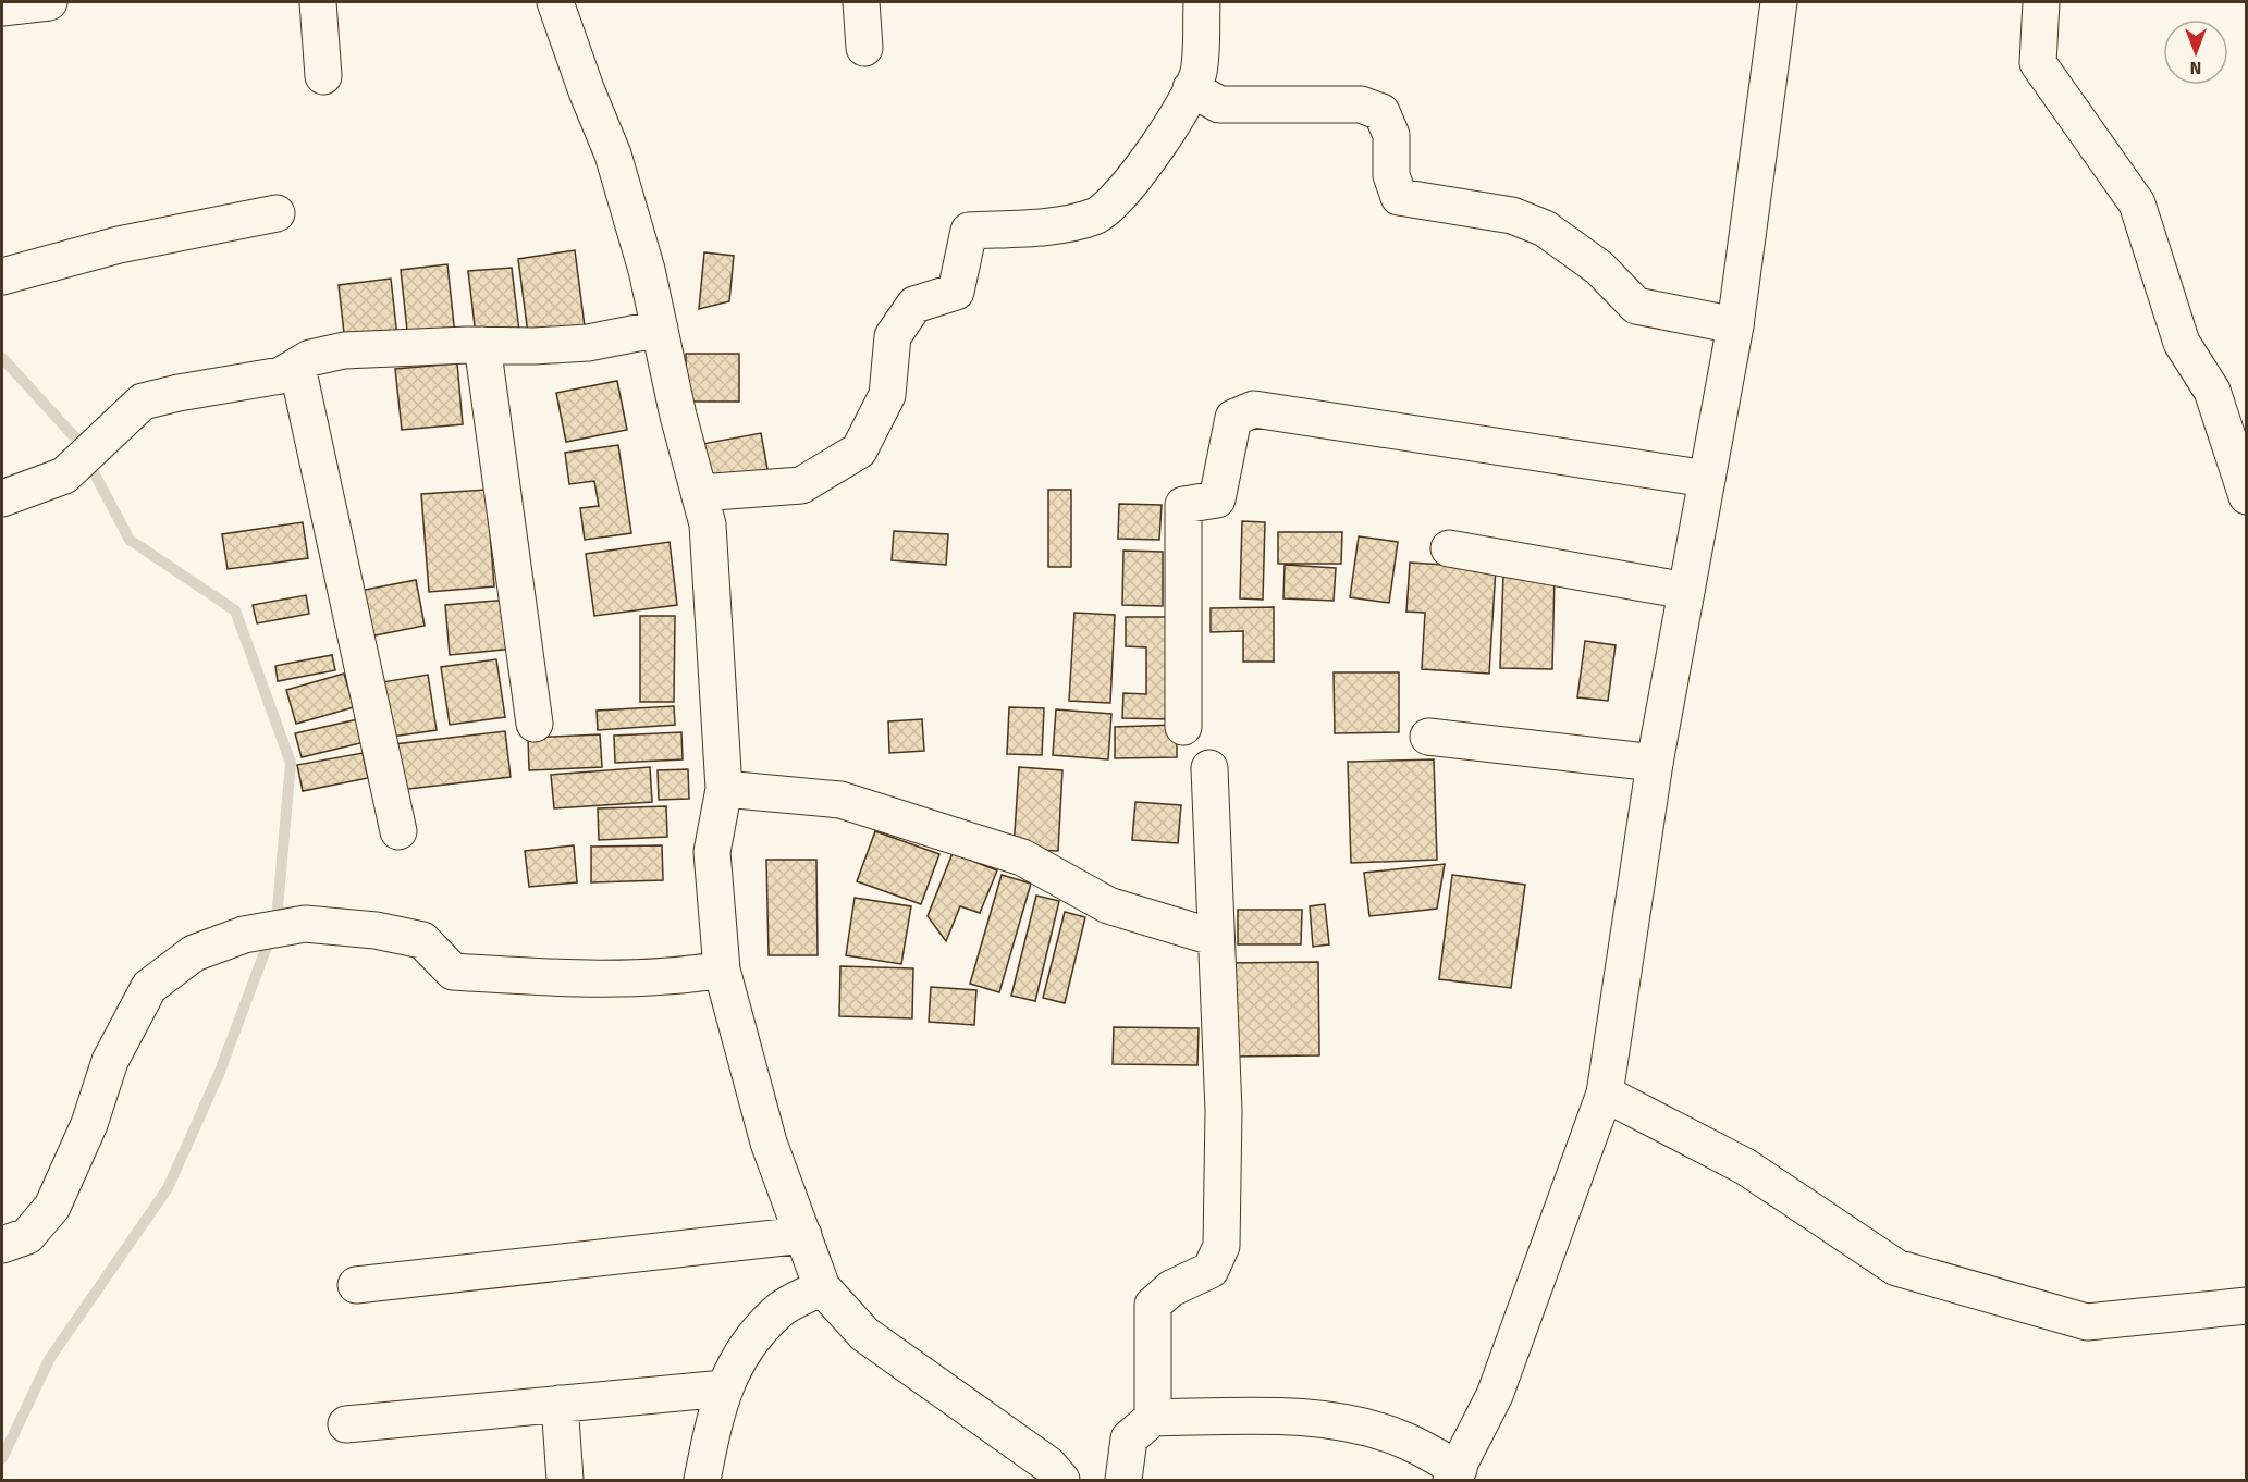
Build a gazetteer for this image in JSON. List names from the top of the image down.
{
  "north": "bottom"
}
